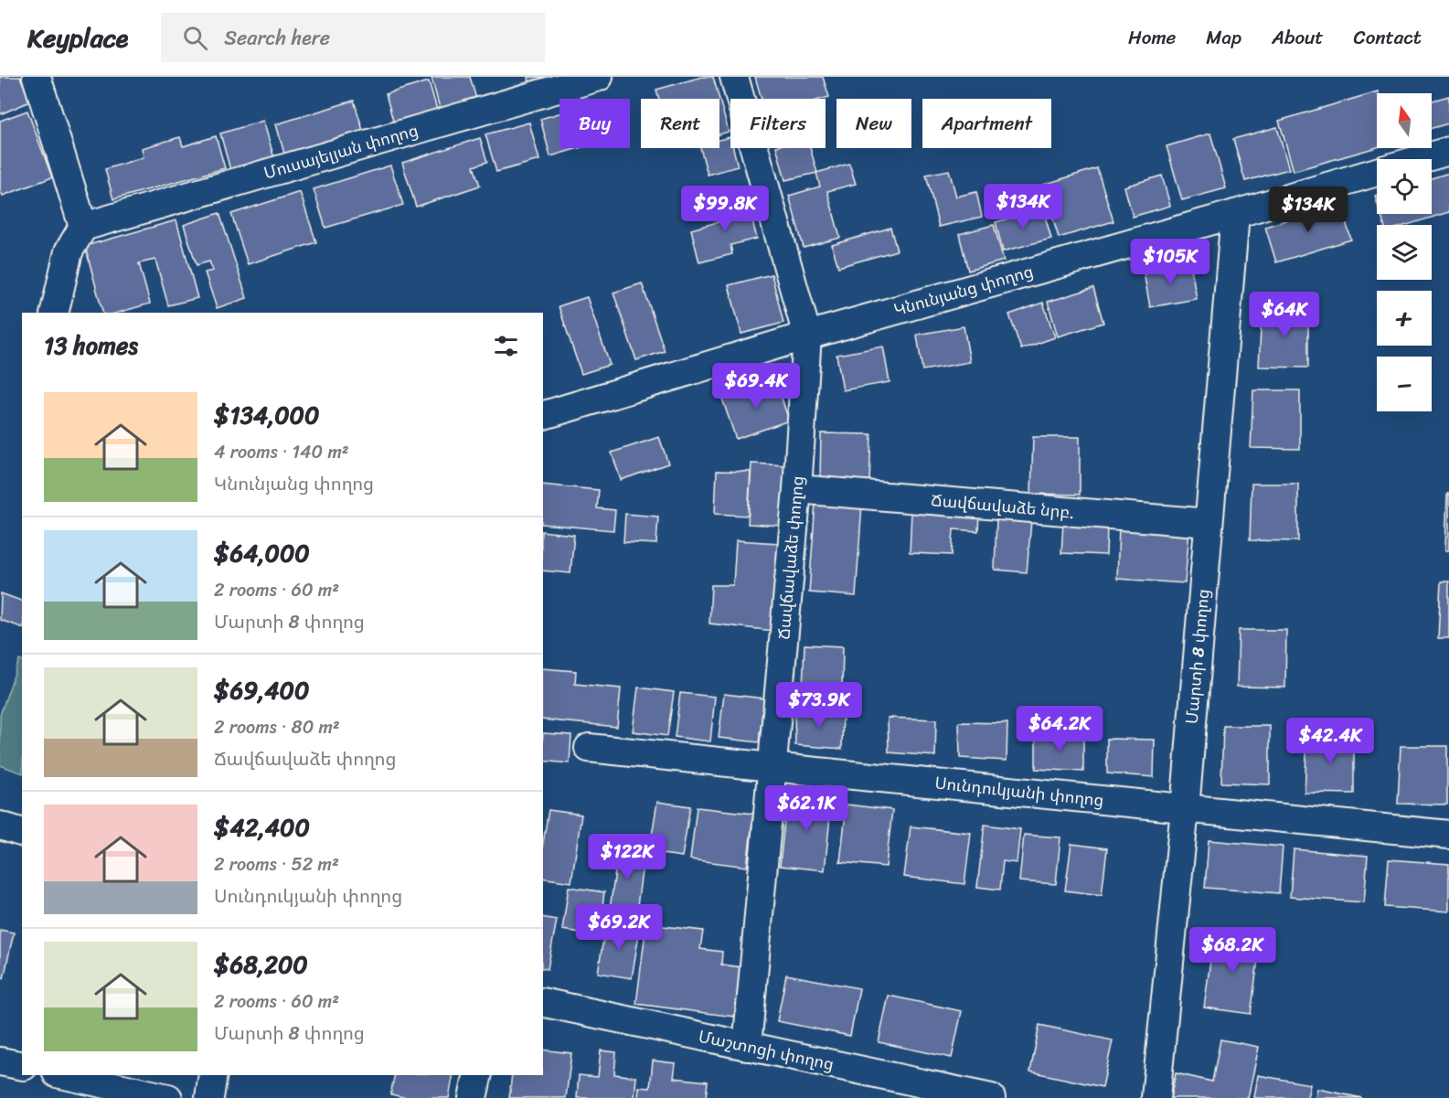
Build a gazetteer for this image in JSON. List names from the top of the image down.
{
  "streets": {
    "street": [
      "Մուսայելյան փողոց",
      "Կնունյանց փողոց",
      "Ճավճավաձե նրբ.",
      "Ճավճավաձե փողոց",
      "Մարտի 8 փողոց",
      "Սունդուկյանի փողոց",
      "Մաշտոցի փողոց"
    ]
  },
  "crossings": [
    ["Կնունյանց փողոց", "Ճավճավաձե փողոց"],
    ["Կնունյանց փողոց", "Մարտի 8 փողոց"],
    ["Ճավճավաձե նրբ.", "Ճավճավաձե փողոց"],
    ["Ճավճավաձե նրբ.", "Մարտի 8 փողոց"],
    ["Ճավճավաձե փողոց", "Սունդուկյանի փողոց"],
    ["Ճավճավաձե փողոց", "Մաշտոցի փողոց"],
    ["Մարտի 8 փողոց", "Սունդուկյանի փողոց"]
  ],
  "north": "top",
  "page": {
    "header": "Keyplace",
    "search": "Search here",
    "nav": [
      "Home",
      "Map",
      "About",
      "Contact"
    ],
    "map_buttons": ["+", "−"],
    "chip": [
      "Buy",
      "Rent",
      "Filters",
      "New",
      "Apartment"
    ],
    "price": [
      "$134K",
      "$99.8K",
      "$134K",
      "$105K",
      "$64K",
      "$69.4K",
      "$73.9K",
      "$64.2K",
      "$42.4K",
      "$62.1K",
      "$122K",
      "$69.2K",
      "$68.2K"
    ],
    "heading": "13 homes",
    "list": [
      {
        "name": "$134,000",
        "note": "4 rooms · 140 m² · Կնունյանց փողոց"
      },
      {
        "name": "$64,000",
        "note": "2 rooms · 60 m² · Մարտի 8 փողոց"
      },
      {
        "name": "$69,400",
        "note": "2 rooms · 80 m² · Ճավճավաձե փողոց"
      },
      {
        "name": "$42,400",
        "note": "2 rooms · 52 m² · Սունդուկյանի փողոց"
      },
      {
        "name": "$68,200",
        "note": "2 rooms · 60 m² · Մարտի 8 փողոց"
      }
    ]
  }
}
